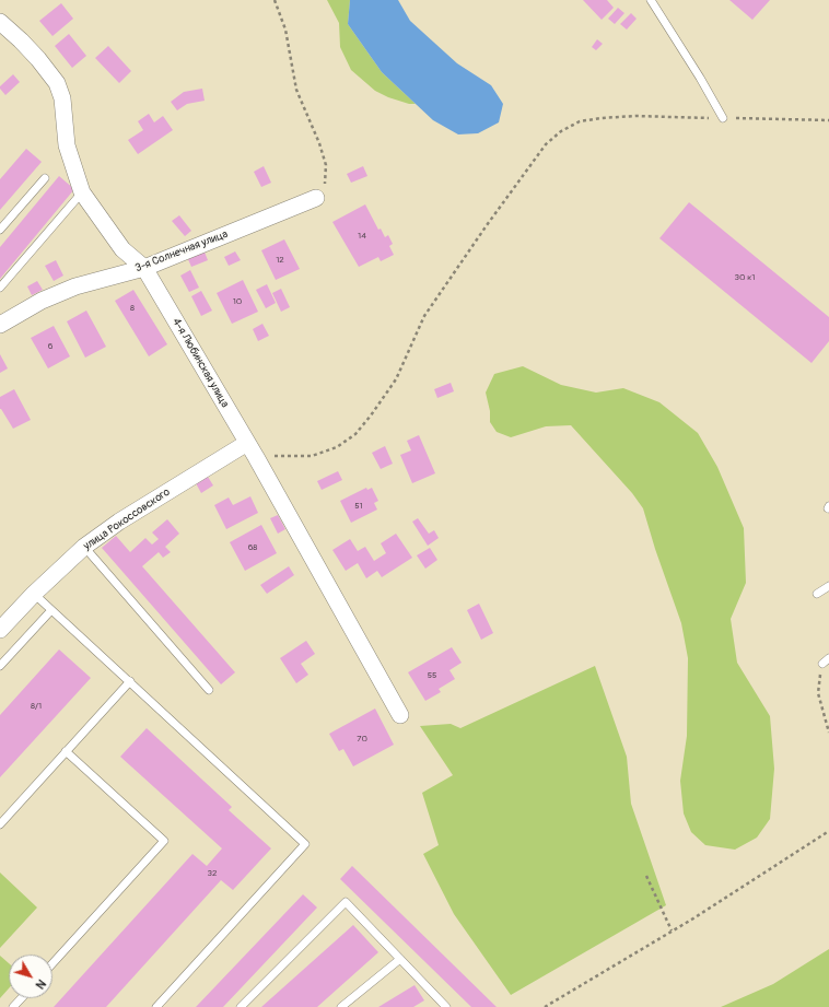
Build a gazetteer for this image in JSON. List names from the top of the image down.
{
  "streets": {
    "street": ["3-я Солнечная улица", "4-я Любинская улица", "улица Рокоссовского"]
  },
  "crossings": [
    ["3-я Солнечная улица", "4-я Любинская улица"],
    ["4-я Любинская улица", "улица Рокоссовского"]
  ],
  "house_numbers": [
    "14",
    "12",
    "30 к1",
    "10",
    "8",
    "6",
    "51",
    "68",
    "55",
    "8/1",
    "70",
    "32"
  ],
  "north": "bottom right"
}
